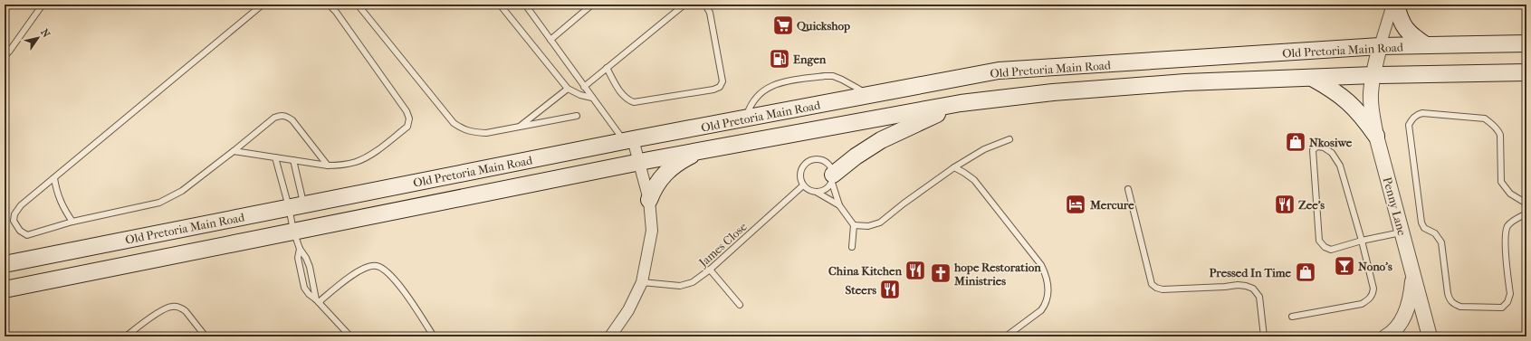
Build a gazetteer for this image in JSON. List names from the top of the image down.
{
  "streets": {
    "main road": ["Old Pretoria Main Road"],
    "street": ["Penny Lane"],
    "lane": ["James Close"]
  },
  "crossings": [
    ["Old Pretoria Main Road", "Penny Lane"]
  ],
  "places": {
    "supermarket": ["Quickshop"],
    "fuel station": ["Engen"],
    "shop": ["Nkosiwe", "Pressed In Time"],
    "hotel": ["Mercure"],
    "restaurant": ["Zee's", "China Kitchen", "Steers"],
    "bar": ["Nono's"],
    "church": ["hope Restoration Ministries"]
  },
  "north": "top right"
}
